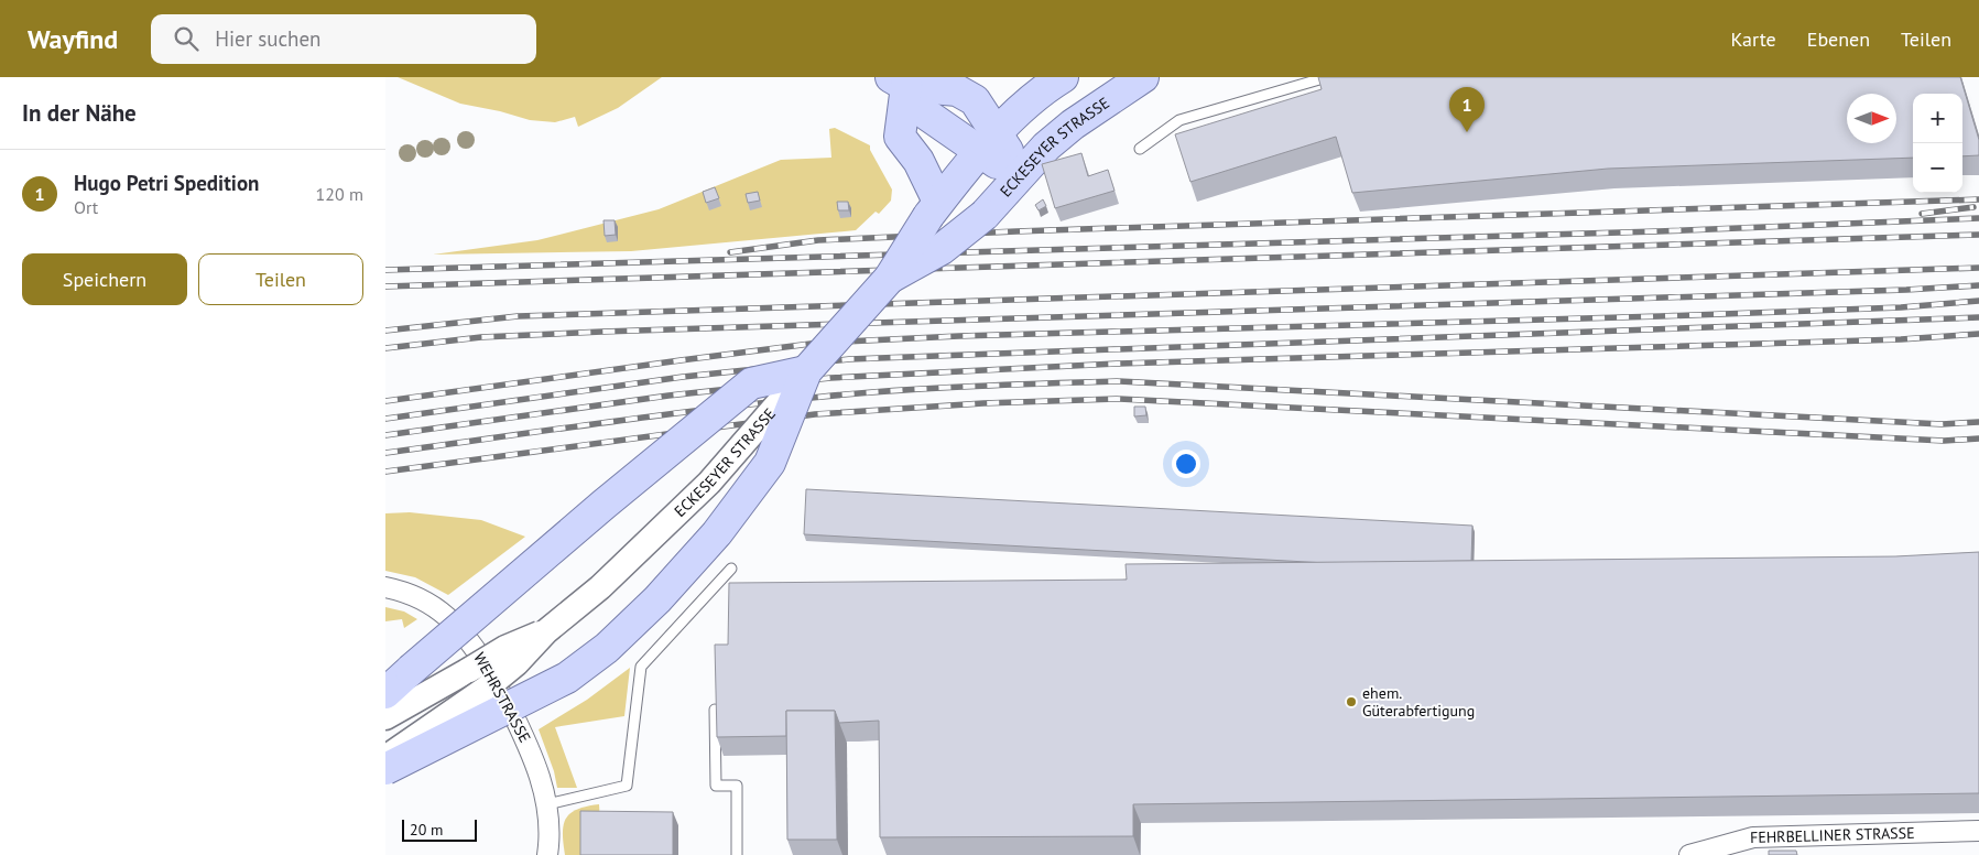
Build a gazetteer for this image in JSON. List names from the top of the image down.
{
  "streets": {
    "main road": ["ECKESEYER STRASSE"],
    "street": ["WEHRSTRASSE", "FEHRBELLINER STRASSE"]
  },
  "places": ["ehem. Güterabfertigung"],
  "scale_bar": "20 m",
  "north": "right",
  "page": {
    "header": "Wayfind",
    "search": "Hier suchen",
    "nav": ["Karte", "Ebenen", "Teilen"],
    "heading": "In der Nähe",
    "pins": "1",
    "map_buttons": ["+", "−"],
    "list": [
      {
        "mark": "1",
        "name": "Hugo Petri Spedition",
        "note": "Ort",
        "value": "120 m"
      }
    ],
    "buttons": ["Speichern", "Teilen"],
    "scale": "20 m"
  }
}
